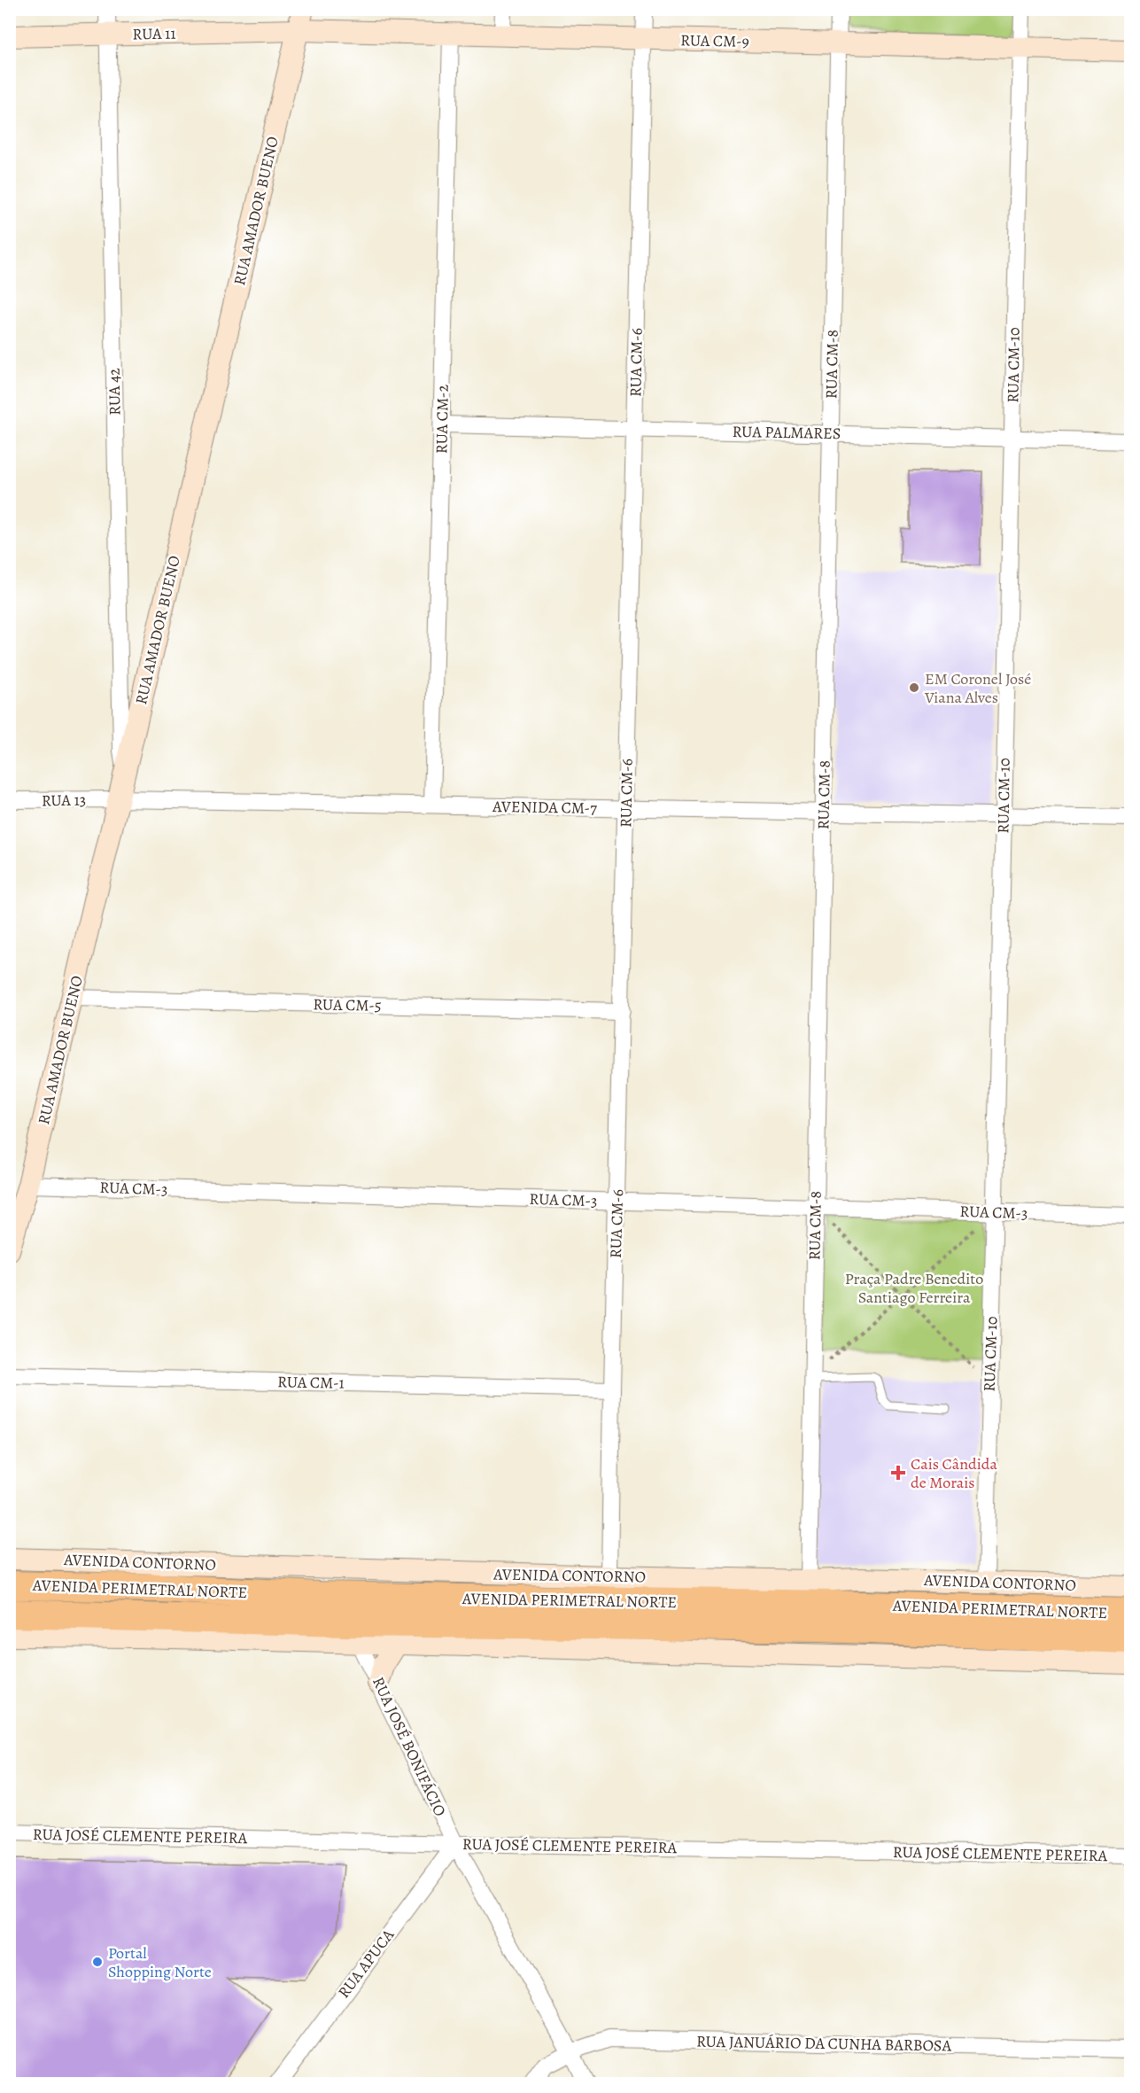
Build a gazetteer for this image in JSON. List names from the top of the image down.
{
  "streets": {
    "highway": ["AVENIDA PERIMETRAL NORTE"],
    "street": [
      "RUA 11",
      "RUA CM-9",
      "RUA AMADOR BUENO",
      "RUA CM-6",
      "RUA CM-8",
      "RUA CM-10",
      "RUA 42",
      "RUA CM-2",
      "RUA PALMARES",
      "RUA 13",
      "AVENIDA CM-7",
      "RUA CM-5",
      "RUA CM-3",
      "RUA CM-1",
      "AVENIDA CONTORNO",
      "RUA JOSÉ BONIFÁCIO",
      "RUA JOSÉ CLEMENTE PEREIRA",
      "RUA APUCA",
      "RUA JANUÁRIO DA CUNHA BARBOSA"
    ]
  },
  "crossings": [
    ["RUA 11", "RUA CM-9"],
    ["RUA 11", "RUA AMADOR BUENO"],
    ["RUA 11", "RUA 42"],
    ["RUA CM-9", "RUA AMADOR BUENO"],
    ["RUA CM-9", "RUA CM-6"],
    ["RUA CM-9", "RUA CM-8"],
    ["RUA CM-9", "RUA CM-10"],
    ["RUA CM-9", "RUA CM-2"],
    ["RUA AMADOR BUENO", "RUA 42"],
    ["RUA AMADOR BUENO", "RUA 13"],
    ["RUA AMADOR BUENO", "AVENIDA CM-7"],
    ["RUA AMADOR BUENO", "RUA CM-5"],
    ["RUA AMADOR BUENO", "RUA CM-3"],
    ["RUA CM-6", "RUA PALMARES"],
    ["RUA CM-6", "AVENIDA CM-7"],
    ["RUA CM-6", "RUA CM-5"],
    ["RUA CM-6", "RUA CM-3"],
    ["RUA CM-6", "RUA CM-1"],
    ["RUA CM-6", "AVENIDA CONTORNO"],
    ["RUA CM-8", "RUA PALMARES"],
    ["RUA CM-8", "AVENIDA CM-7"],
    ["RUA CM-8", "RUA CM-3"],
    ["RUA CM-8", "AVENIDA CONTORNO"],
    ["RUA CM-10", "RUA PALMARES"],
    ["RUA CM-10", "AVENIDA CM-7"],
    ["RUA CM-10", "RUA CM-3"],
    ["RUA CM-10", "AVENIDA CONTORNO"],
    ["RUA CM-2", "RUA PALMARES"],
    ["RUA CM-2", "AVENIDA CM-7"],
    ["RUA 13", "AVENIDA CM-7"],
    ["AVENIDA CONTORNO", "RUA JOSÉ BONIFÁCIO"],
    ["AVENIDA PERIMETRAL NORTE", "RUA JOSÉ BONIFÁCIO"],
    ["RUA JOSÉ BONIFÁCIO", "RUA JOSÉ CLEMENTE PEREIRA"],
    ["RUA JOSÉ BONIFÁCIO", "RUA APUCA"],
    ["RUA JOSÉ BONIFÁCIO", "RUA JANUÁRIO DA CUNHA BARBOSA"],
    ["RUA JOSÉ CLEMENTE PEREIRA", "RUA APUCA"]
  ],
  "parks": ["Praça Padre Benedito Santiago Ferreira"],
  "places": {
    "other": ["EM Coronel José Viana Alves", "Portal Shopping Norte"],
    "health": ["Cais Cândida de Morais"]
  }
}
